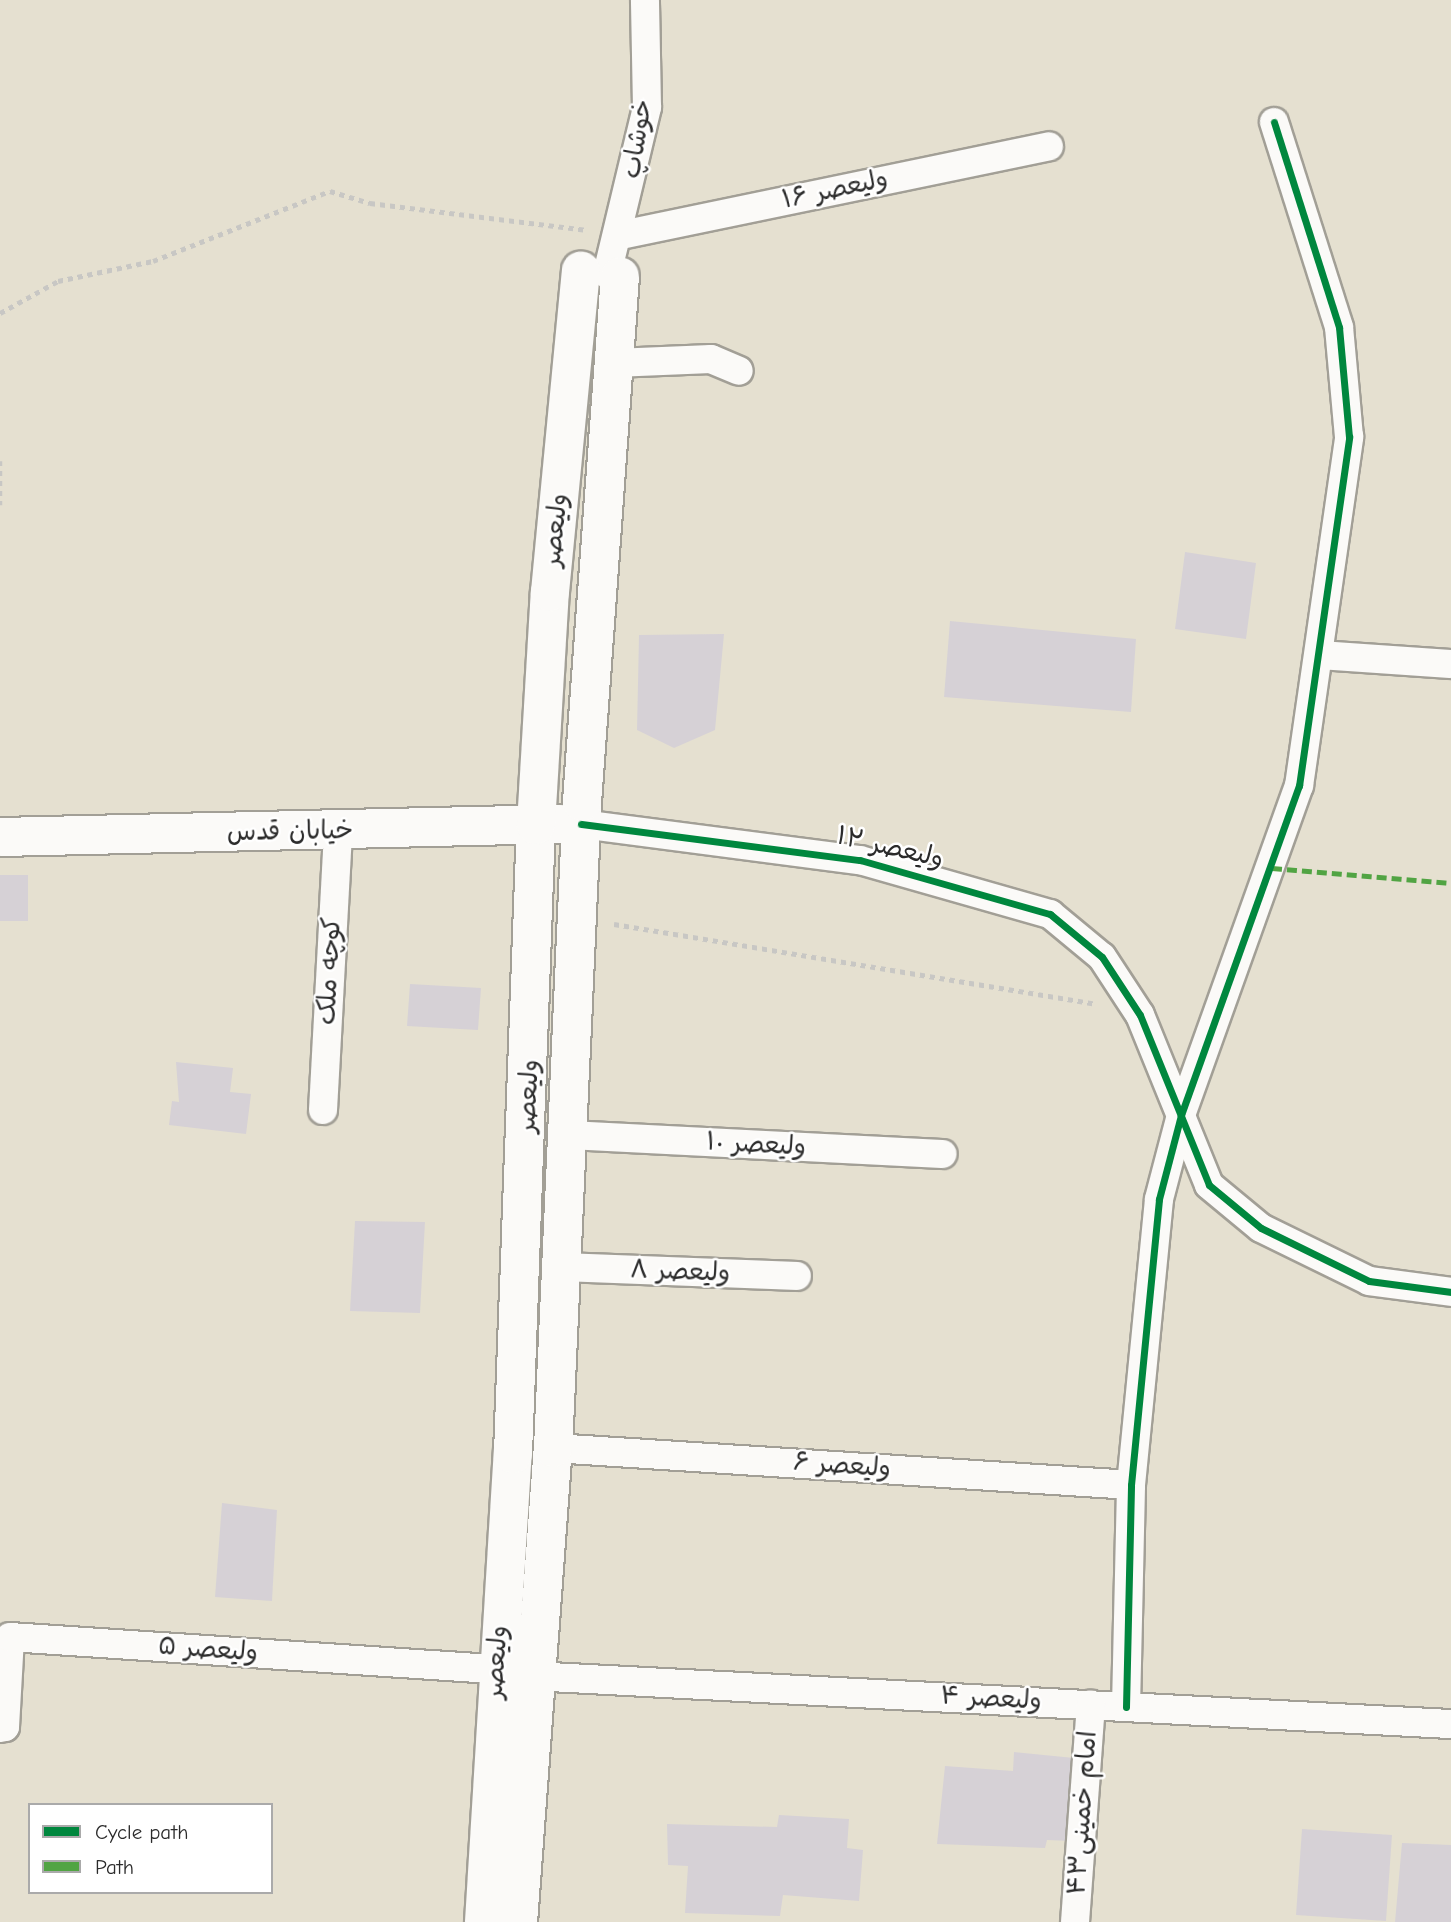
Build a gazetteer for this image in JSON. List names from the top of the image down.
{
  "streets": {
    "main road": ["ولیعصر", "خیابان قدس"],
    "street": [
      "خوشاپ",
      "ولیعصر ۱۶",
      "ولیعصر ۱۲",
      "کوچه ملک",
      "ولیعصر ۱۰",
      "ولیعصر ۸",
      "ولیعصر ۶",
      "ولیعصر ۵",
      "ولیعصر ۴",
      "امام خمینی۴۳"
    ]
  },
  "crossings": [
    ["خوشاپ", "ولیعصر ۱۶"],
    ["خوشاپ", "ولیعصر"],
    ["ولیعصر", "خیابان قدس"],
    ["ولیعصر", "ولیعصر ۱۲"],
    ["ولیعصر", "ولیعصر ۱۰"],
    ["ولیعصر", "ولیعصر ۸"],
    ["ولیعصر", "ولیعصر ۶"],
    ["ولیعصر", "ولیعصر ۵"],
    ["ولیعصر", "ولیعصر ۴"],
    ["خیابان قدس", "ولیعصر ۱۲"],
    ["خیابان قدس", "کوچه ملک"],
    ["ولیعصر ۵", "ولیعصر ۴"],
    ["ولیعصر ۴", "امام خمینی۴۳"]
  ],
  "legend": ["Cycle path", "Path"]
}
